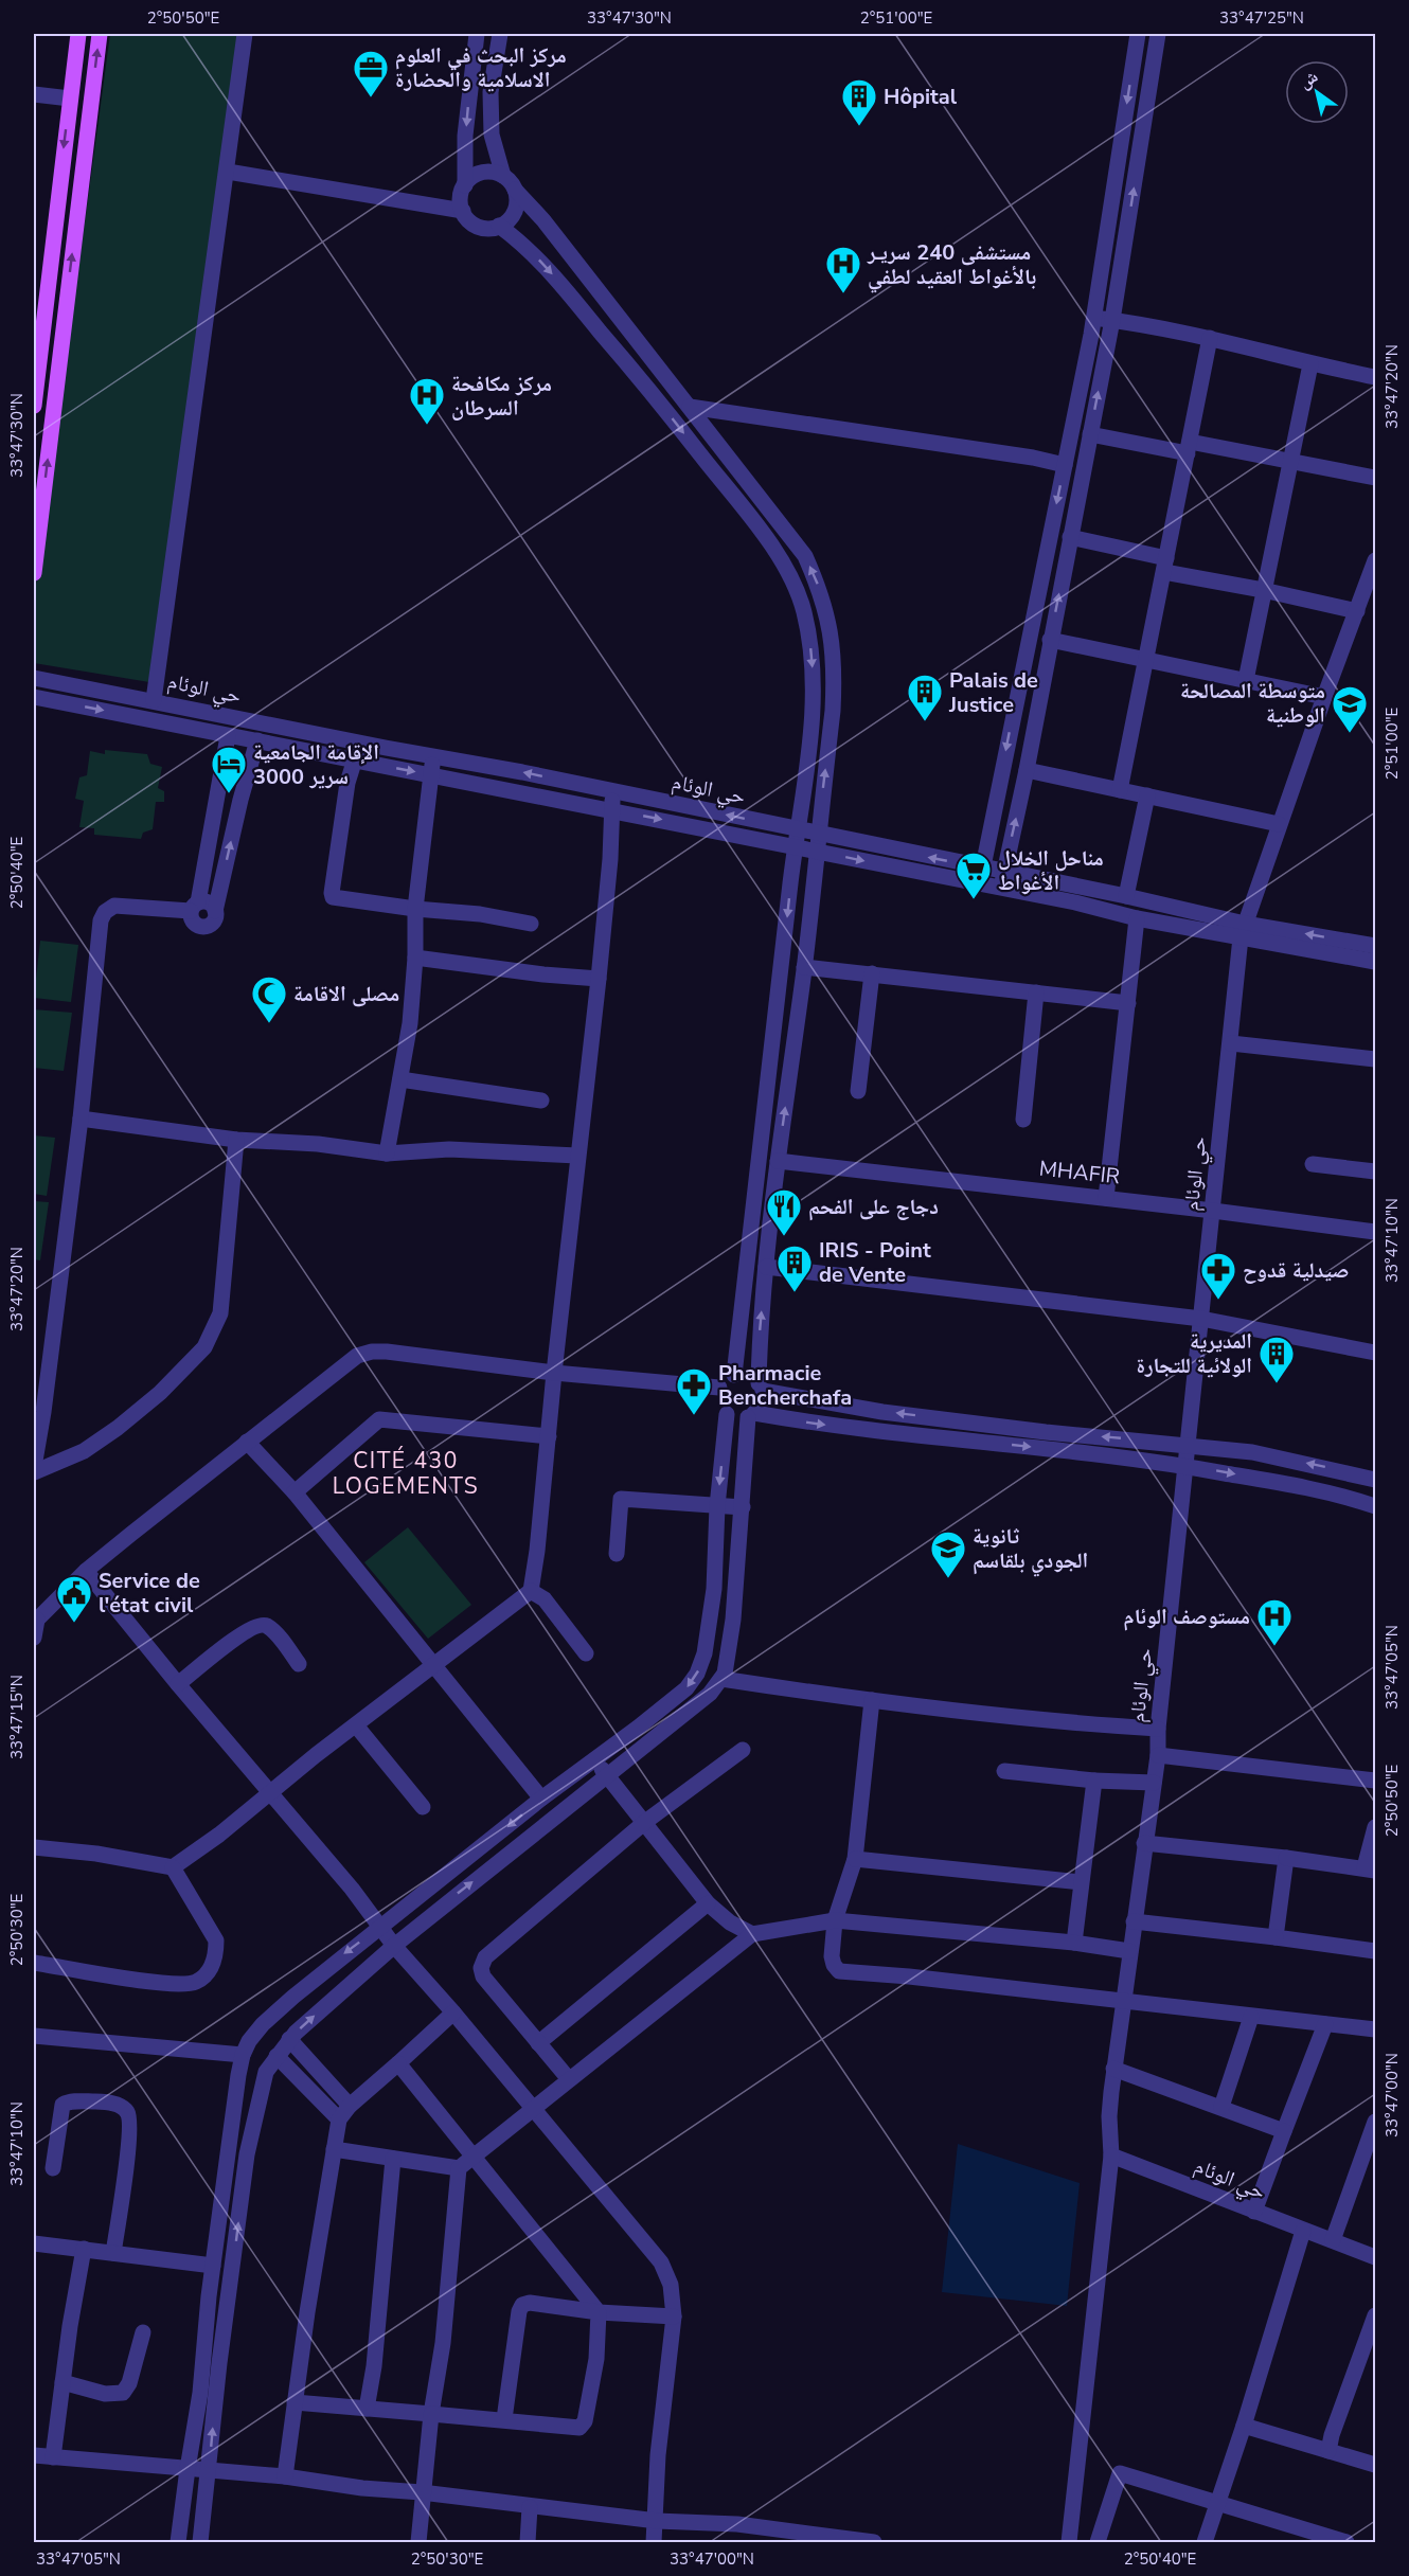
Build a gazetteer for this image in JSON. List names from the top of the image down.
{
  "streets": {
    "street": ["حي الوئام", "MHAFIR"]
  },
  "crossings": [
    ["حي الوئام", "MHAFIR"]
  ],
  "districts": ["CITÉ 430 LOGEMENTS"],
  "places": {
    "office": ["مركز البحث في العلوم الاسلامية والحضارة"],
    "building": [
      "Hôpital",
      "Palais de Justice",
      "IRIS - Point de Vente",
      "المديرية الولائية للتجارة"
    ],
    "hospital": ["مستشفى 240 سريـر بالأغواط العقيد لطفي", "مركز مكافحة السرطان", "مستوصف الوئام"],
    "school or university": ["متوسطة المصالحة الوطنية", "ثانوية الجودي بلقاسم"],
    "hotel": ["الإقامة الجامعية 3000 سرير"],
    "supermarket": ["مناحل الخلال الأغواط"],
    "mosque": ["مصلى الاقامة"],
    "restaurant": ["دجاج على الفحم"],
    "pharmacy": ["صيدلية قدوح", "Pharmacie Bencherchafa"],
    "public building": ["Service de l'état civil"]
  },
  "north": "top left",
  "coordinates": [
    "2°50'50\"E",
    "33°47'30\"N",
    "2°51'00\"E",
    "33°47'25\"N",
    "33°47'20\"N",
    "2°50'40\"E",
    "33°47'10\"N",
    "33°47'05\"N",
    "33°47'15\"N",
    "2°50'30\"E",
    "33°47'00\"N"
  ]
}
